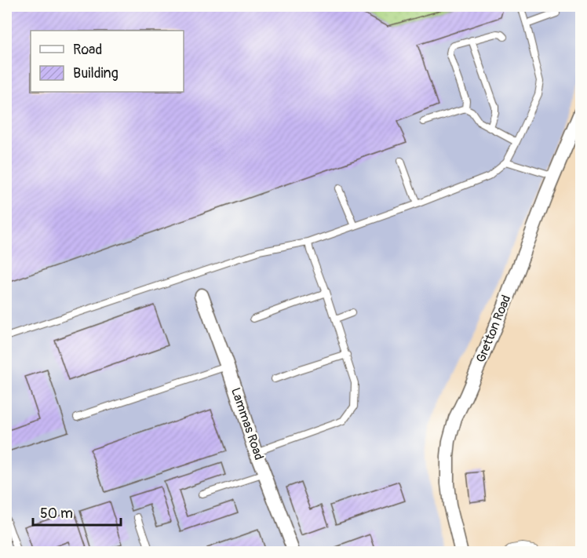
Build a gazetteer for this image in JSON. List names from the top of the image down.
{
  "streets": {
    "street": ["Gretton Road", "Lammas Road"]
  },
  "legend": ["Road", "Building"],
  "scale_bar": "50 m"
}
